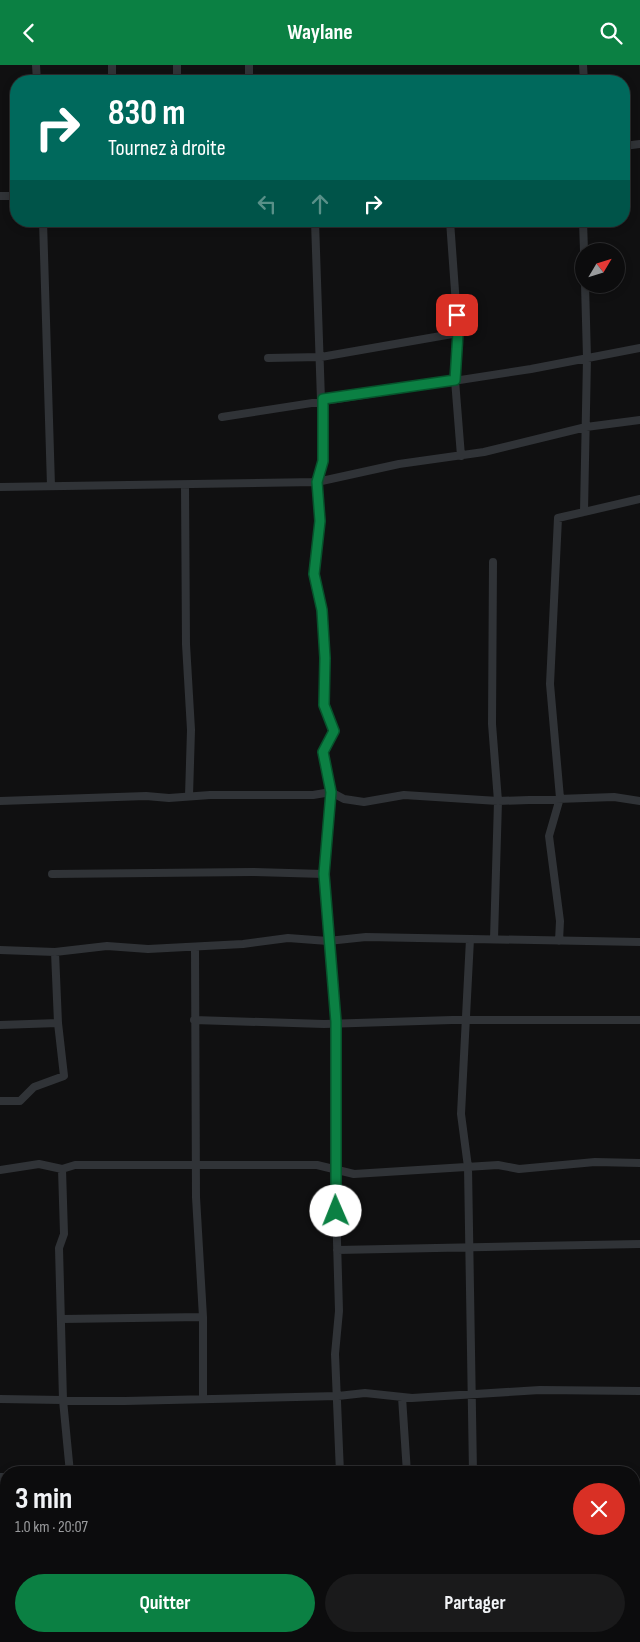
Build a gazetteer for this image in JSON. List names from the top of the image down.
{
  "north": "top right",
  "page": {
    "header": "Waylane",
    "turn": ["830 m", "Tournez à droite"],
    "heading": ["3 min", "1.0 km · 20:07"],
    "buttons": ["Quitter", "Partager"]
  }
}
